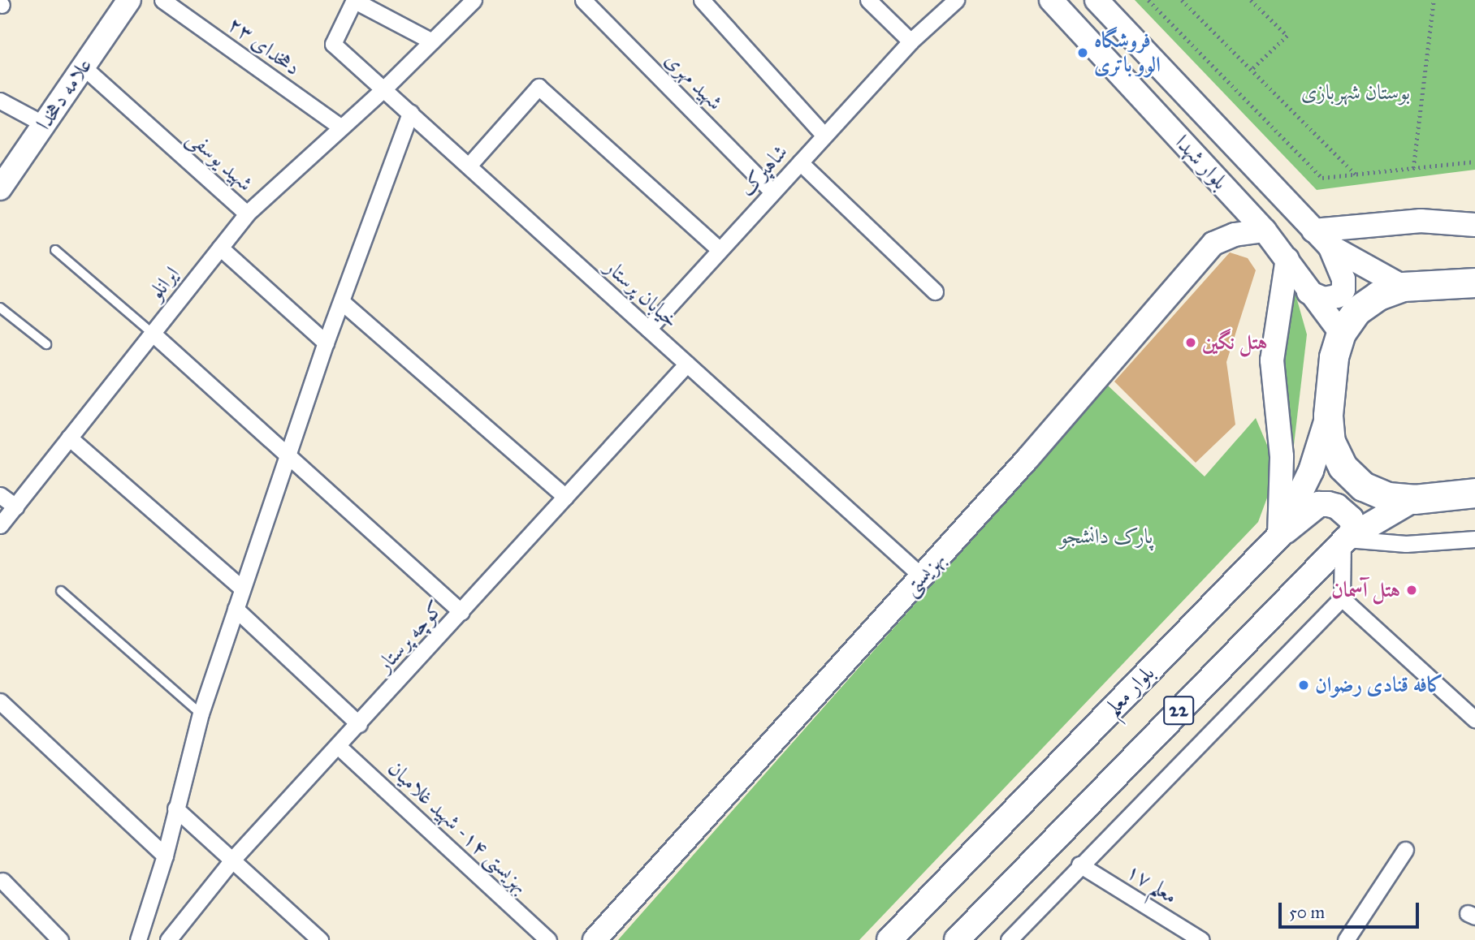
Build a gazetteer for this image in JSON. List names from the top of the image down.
{
  "streets": {
    "main road": [
      "علامه دهخدا",
      "بلوار شهدا",
      "بهزیستی",
      "بلوار معلم",
      "22"
    ],
    "street": [
      "دهخدای ۲۳",
      "شهید مهری",
      "شهید یوسفی",
      "شاهپرک",
      "ایرانلو",
      "خیابان پرستار",
      "کوچه پرستار",
      "بهزیستی ۱۴- شهید غلامیان",
      "معلم ۱۷"
    ]
  },
  "crossings": [
    ["دهخدای ۲۳", "ایرانلو"],
    ["شهید مهری", "شاهپرک"],
    ["علامه دهخدا", "شهید یوسفی"],
    ["شهید یوسفی", "ایرانلو"],
    ["بلوار شهدا", "بهزیستی"],
    ["شاهپرک", "خیابان پرستار"],
    ["ایرانلو", "خیابان پرستار"],
    ["خیابان پرستار", "بهزیستی"],
    ["خیابان پرستار", "کوچه پرستار"],
    ["کوچه پرستار", "بهزیستی ۱۴- شهید غلامیان"]
  ],
  "parks": ["بوستان شهربازی", "پارک دانشجو"],
  "places": [
    "فروشگاه الوو باتری",
    "هتل نگین",
    "هتل آسمان",
    "کافه قنادی رضوان"
  ],
  "scale_bar": "50 m"
}
